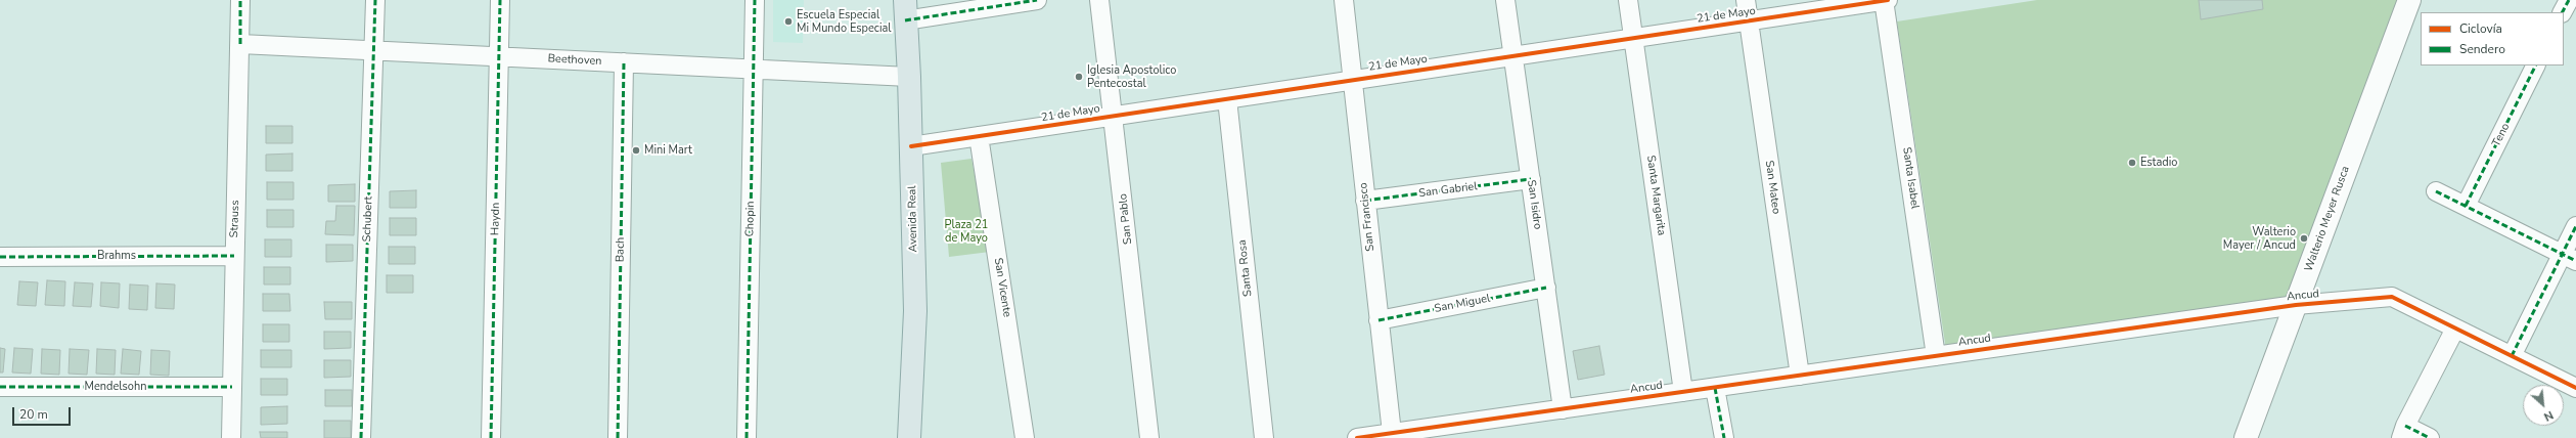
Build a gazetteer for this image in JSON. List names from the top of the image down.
{
  "streets": {
    "main road": ["Avenida Real"],
    "street": [
      "21 de Mayo",
      "Beethoven",
      "Teno",
      "Santa Isabel",
      "San Mateo",
      "San Gabriel",
      "Santa Margarita",
      "San Isidro",
      "San Francisco",
      "Strauss",
      "Schubert",
      "Haydn",
      "Chopin",
      "San Pablo",
      "Walterio Meyer Rusca",
      "Bach",
      "Brahms",
      "Santa Rosa",
      "San Vicente",
      "Ancud",
      "San Miguel",
      "Mendelsohn"
    ]
  },
  "crossings": [
    ["21 de Mayo", "Santa Isabel"],
    ["21 de Mayo", "San Mateo"],
    ["21 de Mayo", "Santa Margarita"],
    ["21 de Mayo", "San Isidro"],
    ["21 de Mayo", "San Francisco"],
    ["21 de Mayo", "Avenida Real"],
    ["21 de Mayo", "San Pablo"],
    ["21 de Mayo", "Santa Rosa"],
    ["21 de Mayo", "San Vicente"],
    ["Beethoven", "Strauss"],
    ["Beethoven", "Schubert"],
    ["Beethoven", "Haydn"],
    ["Beethoven", "Chopin"],
    ["Beethoven", "Avenida Real"],
    ["Beethoven", "Bach"],
    ["Santa Isabel", "Ancud"],
    ["San Mateo", "Ancud"],
    ["San Gabriel", "San Isidro"],
    ["San Gabriel", "San Francisco"],
    ["Santa Margarita", "Ancud"],
    ["San Isidro", "Ancud"],
    ["San Isidro", "San Miguel"],
    ["San Francisco", "Ancud"],
    ["San Francisco", "San Miguel"],
    ["Strauss", "Brahms"],
    ["Strauss", "Mendelsohn"],
    ["Walterio Meyer Rusca", "Ancud"]
  ],
  "parks": ["Plaza 21 de Mayo"],
  "places": [
    "Escuela Especial Mi Mundo Especial",
    "Iglesia Apostolico Pentecostal",
    "Mini Mart",
    "Estadio",
    "Walterio Mayer / Ancud"
  ],
  "legend": ["Ciclovía", "Sendero"],
  "scale_bar": "20 m",
  "north": "bottom right"
}
